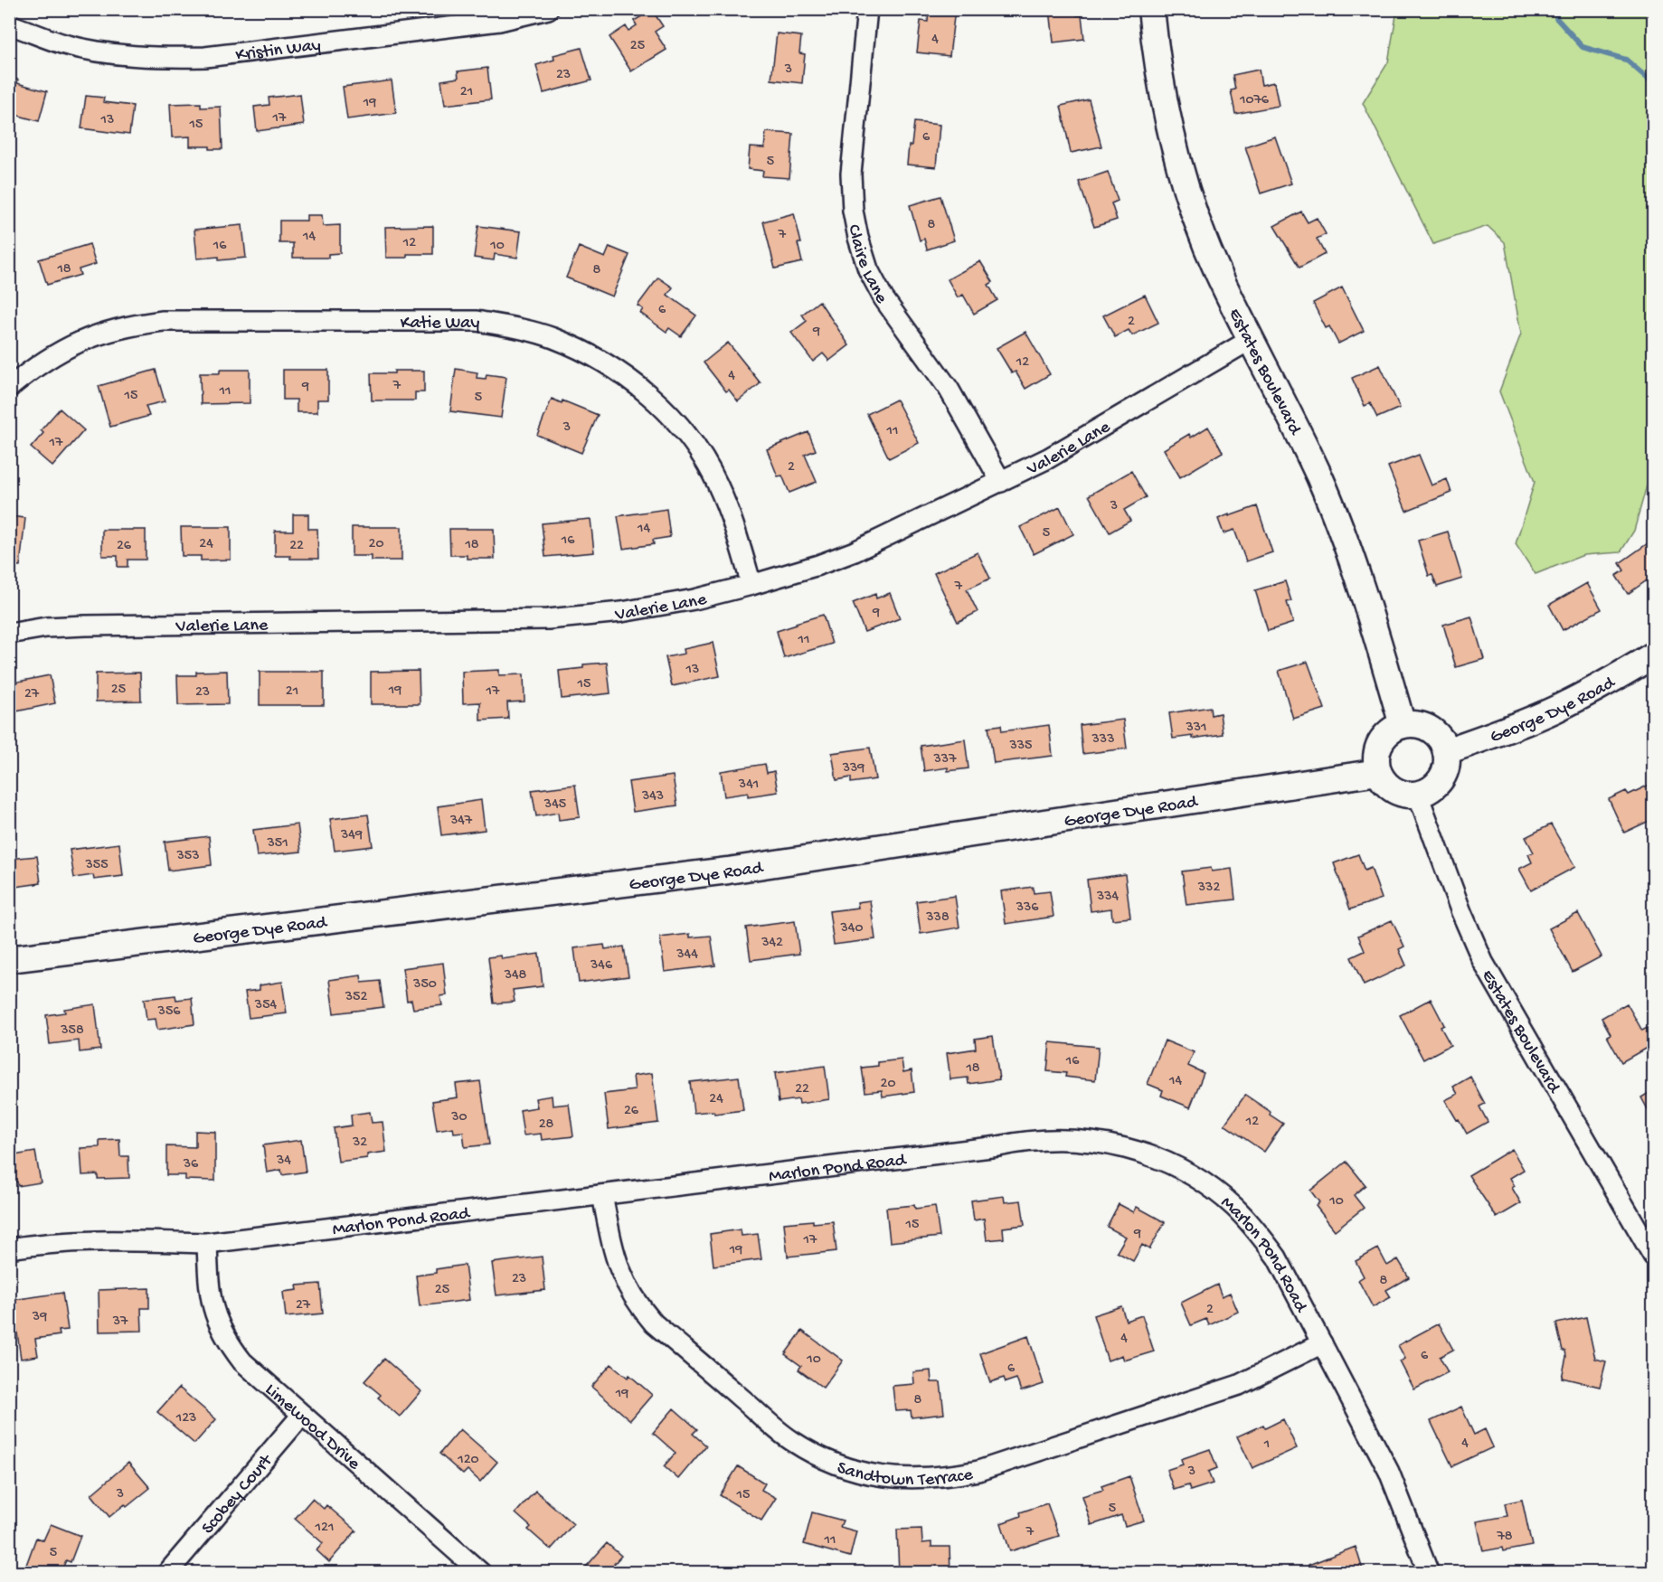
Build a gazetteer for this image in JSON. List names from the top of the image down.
{
  "streets": {
    "street": [
      "Kristin Way",
      "Claire Lane",
      "Katie Way",
      "Estates Boulevard",
      "Valerie Lane",
      "George Dye Road",
      "Marlon Pond Road",
      "Limewood Drive",
      "Sandtown Terrace",
      "Scobey Court"
    ]
  },
  "crossings": [
    ["Claire Lane", "Valerie Lane"],
    ["Katie Way", "Valerie Lane"],
    ["Estates Boulevard", "Valerie Lane"],
    ["Estates Boulevard", "George Dye Road"],
    ["Marlon Pond Road", "Limewood Drive"],
    ["Marlon Pond Road", "Sandtown Terrace"],
    ["Limewood Drive", "Scobey Court"]
  ],
  "house_numbers": [
    "4",
    "25",
    "3",
    "23",
    "21",
    "1076",
    "19",
    "17",
    "13",
    "15",
    "6",
    "5",
    "8",
    "7",
    "14",
    "12",
    "16",
    "10",
    "18",
    "8",
    "6",
    "2",
    "9",
    "12",
    "4",
    "7",
    "9",
    "11",
    "15",
    "5",
    "3",
    "11",
    "17",
    "2",
    "3",
    "14",
    "5",
    "16",
    "24",
    "20",
    "18",
    "26",
    "22",
    "7",
    "9",
    "11",
    "13",
    "15",
    "25",
    "19",
    "21",
    "17",
    "23",
    "27",
    "331",
    "333",
    "335",
    "337",
    "339",
    "341",
    "343",
    "345",
    "347",
    "349",
    "351",
    "353",
    "355",
    "332",
    "334",
    "336",
    "338",
    "340",
    "342",
    "344",
    "346",
    "348",
    "350",
    "352",
    "354",
    "356",
    "358",
    "16",
    "18",
    "14",
    "20",
    "22",
    "24",
    "26",
    "30",
    "12",
    "28",
    "32",
    "34",
    "36",
    "10",
    "15",
    "9",
    "17",
    "19",
    "23",
    "8",
    "25",
    "27",
    "2",
    "39",
    "37",
    "4",
    "6",
    "10",
    "6",
    "19",
    "8",
    "123",
    "4",
    "1",
    "120",
    "3",
    "3",
    "15",
    "5",
    "121",
    "7",
    "78",
    "11",
    "5"
  ]
}
